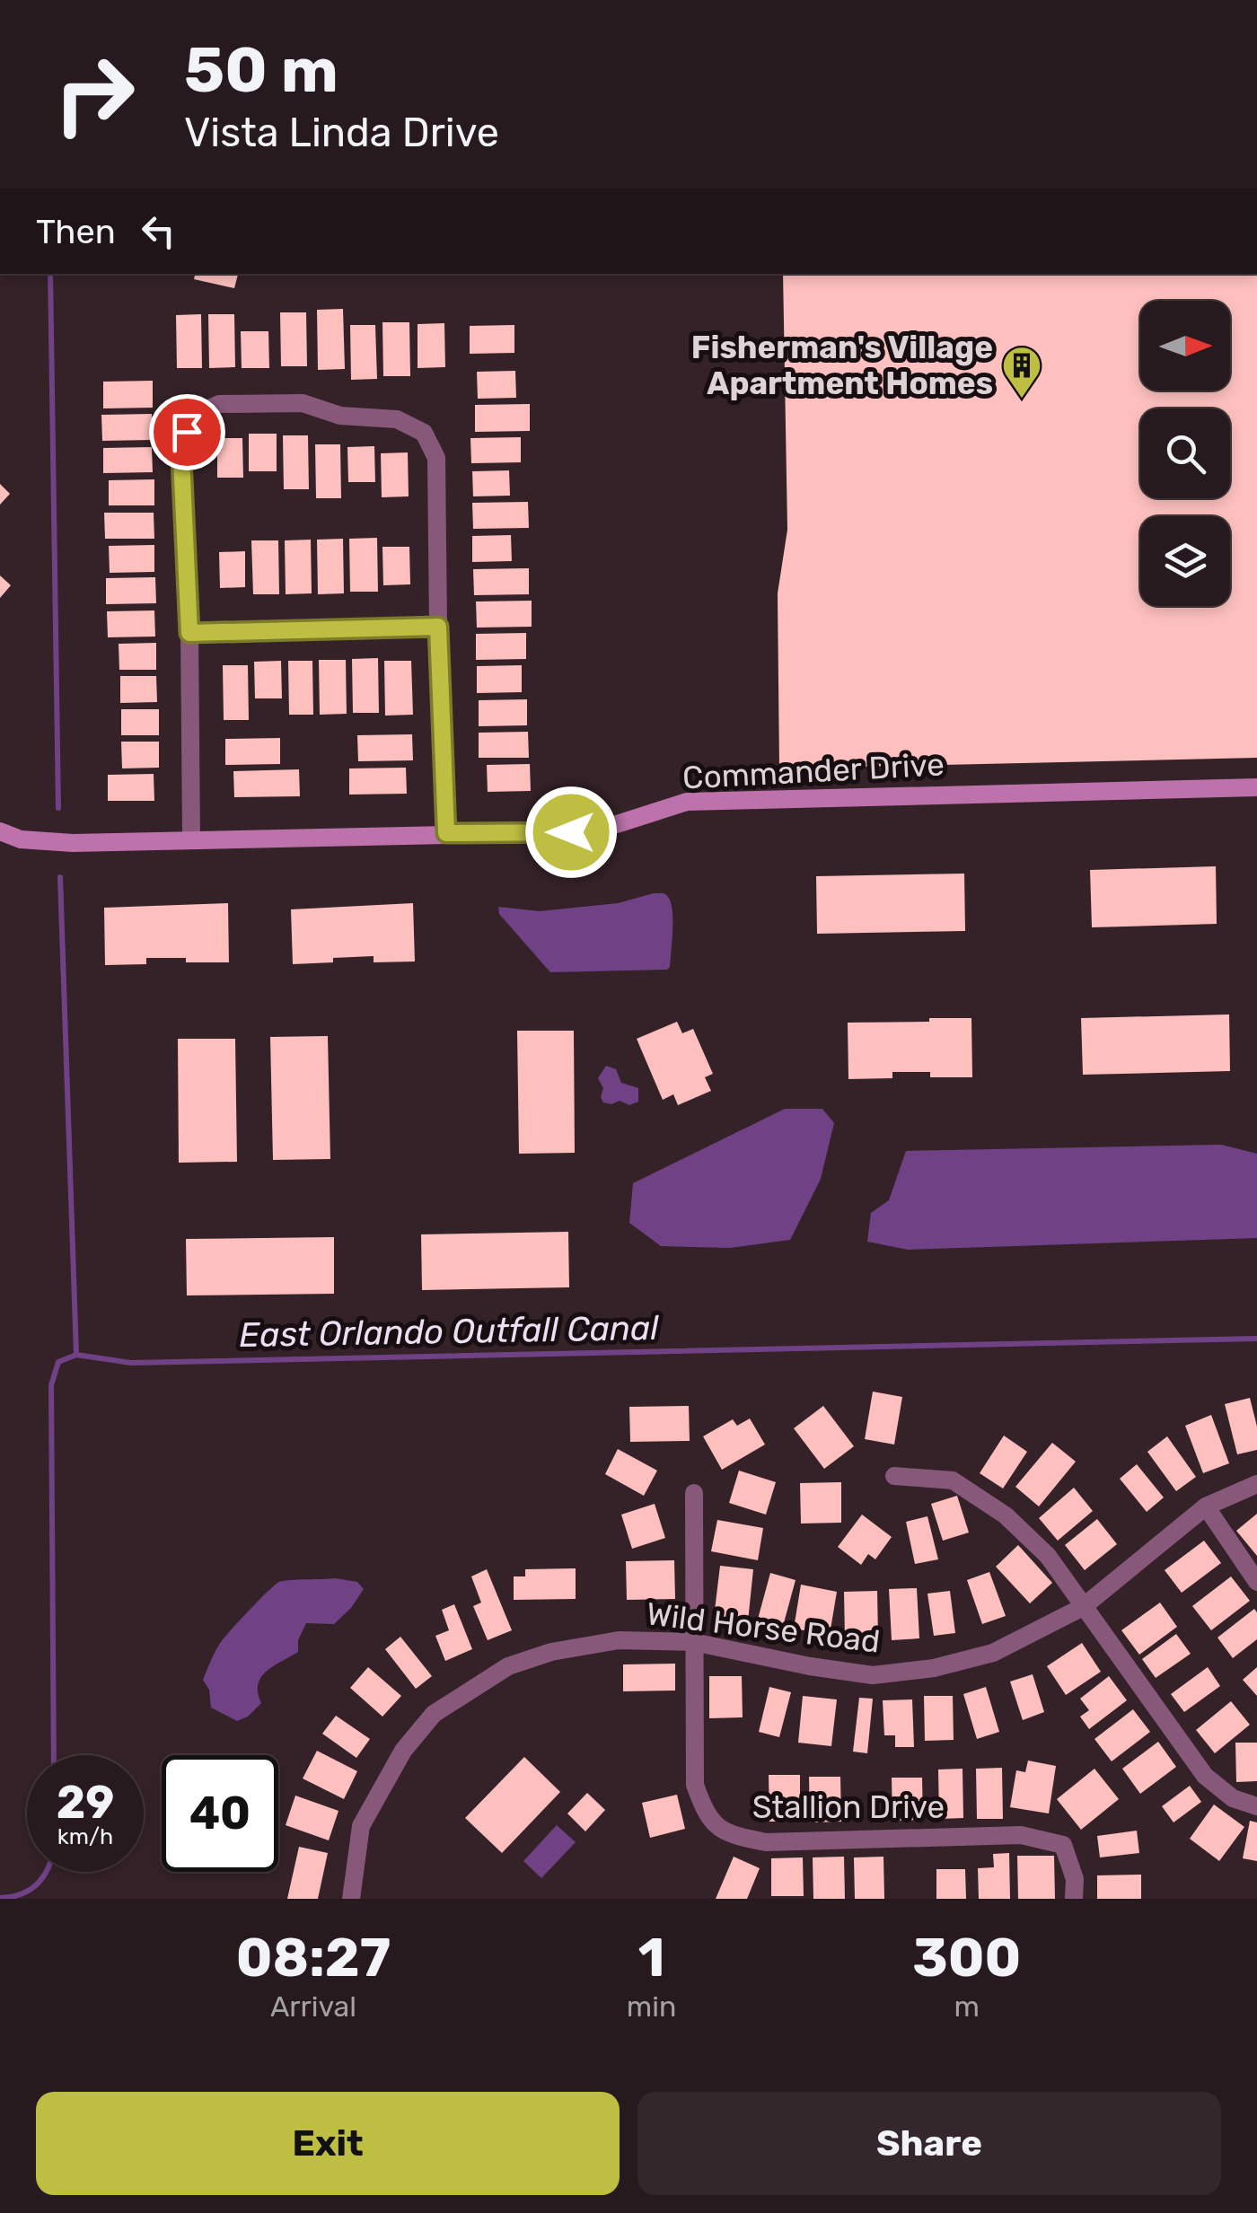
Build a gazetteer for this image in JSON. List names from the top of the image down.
{
  "streets": {
    "street": ["Commander Drive", "Wild Horse Road", "Stallion Drive"]
  },
  "crossings": [
    ["Wild Horse Road", "Stallion Drive"]
  ],
  "water": ["East Orlando Outfall Canal"],
  "places": {
    "building": ["Fisherman's Village Apartment Homes"]
  },
  "north": "right",
  "page": {
    "turn": ["50 m", "Vista Linda Drive"],
    "then": "Then",
    "speed": "29 km/h",
    "limit": "40",
    "eta": [
      "08:27",
      "Arrival",
      "1",
      "min",
      "300",
      "m"
    ],
    "buttons": ["Exit", "Share"]
  }
}
